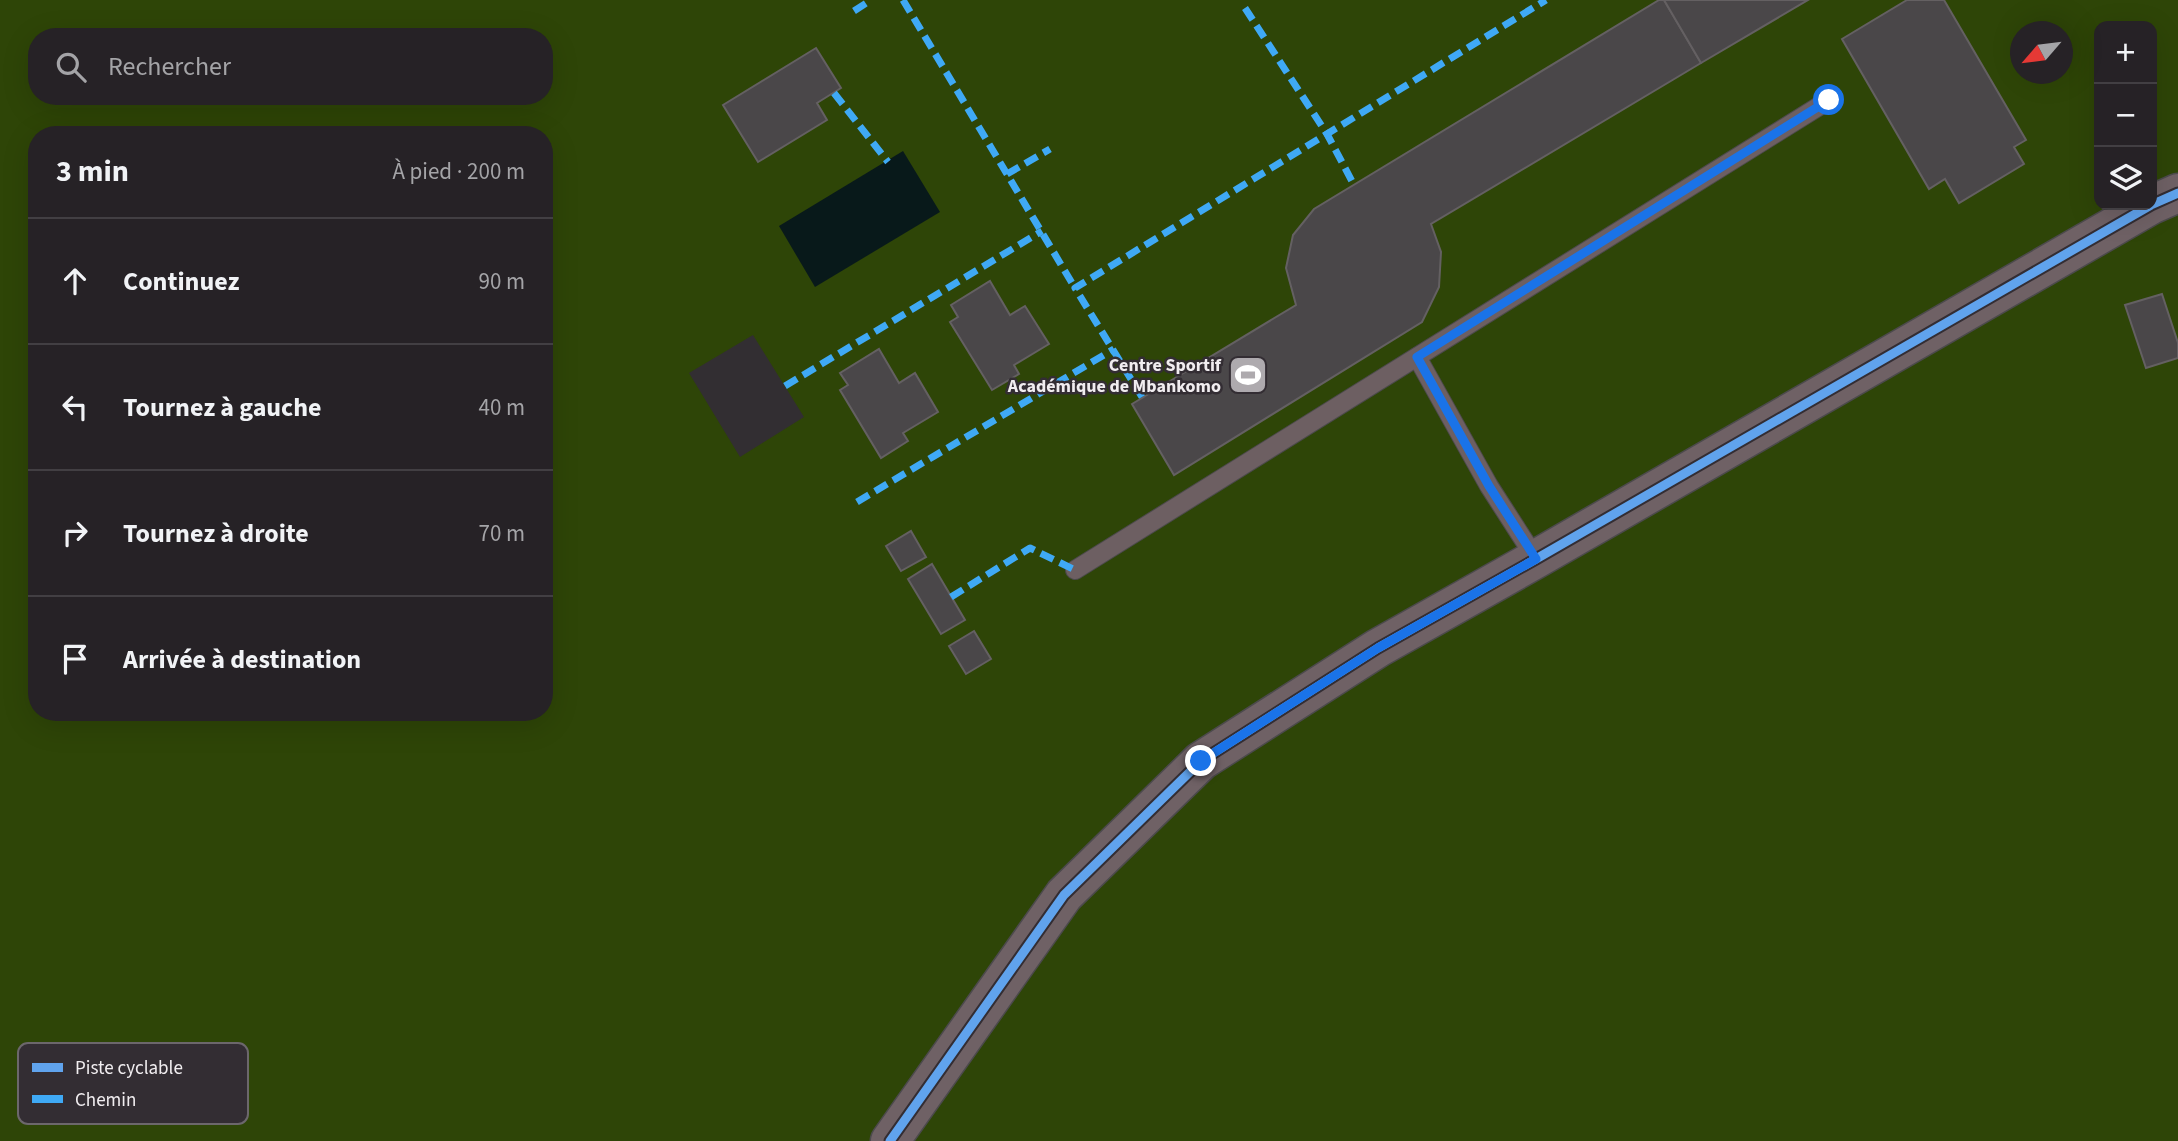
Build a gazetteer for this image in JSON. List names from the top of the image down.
{
  "places": {
    "sports": ["Centre Sportif Académique de Mbankomo"]
  },
  "legend": ["Piste cyclable", "Chemin"],
  "north": "bottom left",
  "page": {
    "map_buttons": ["+", "−"],
    "search": "Rechercher",
    "heading": ["3 min", "À pied · 200 m"],
    "list": [
      ["Continuez", "90 m"],
      ["Tournez à gauche", "40 m"],
      ["Tournez à droite", "70 m"],
      "Arrivée à destination"
    ]
  }
}
